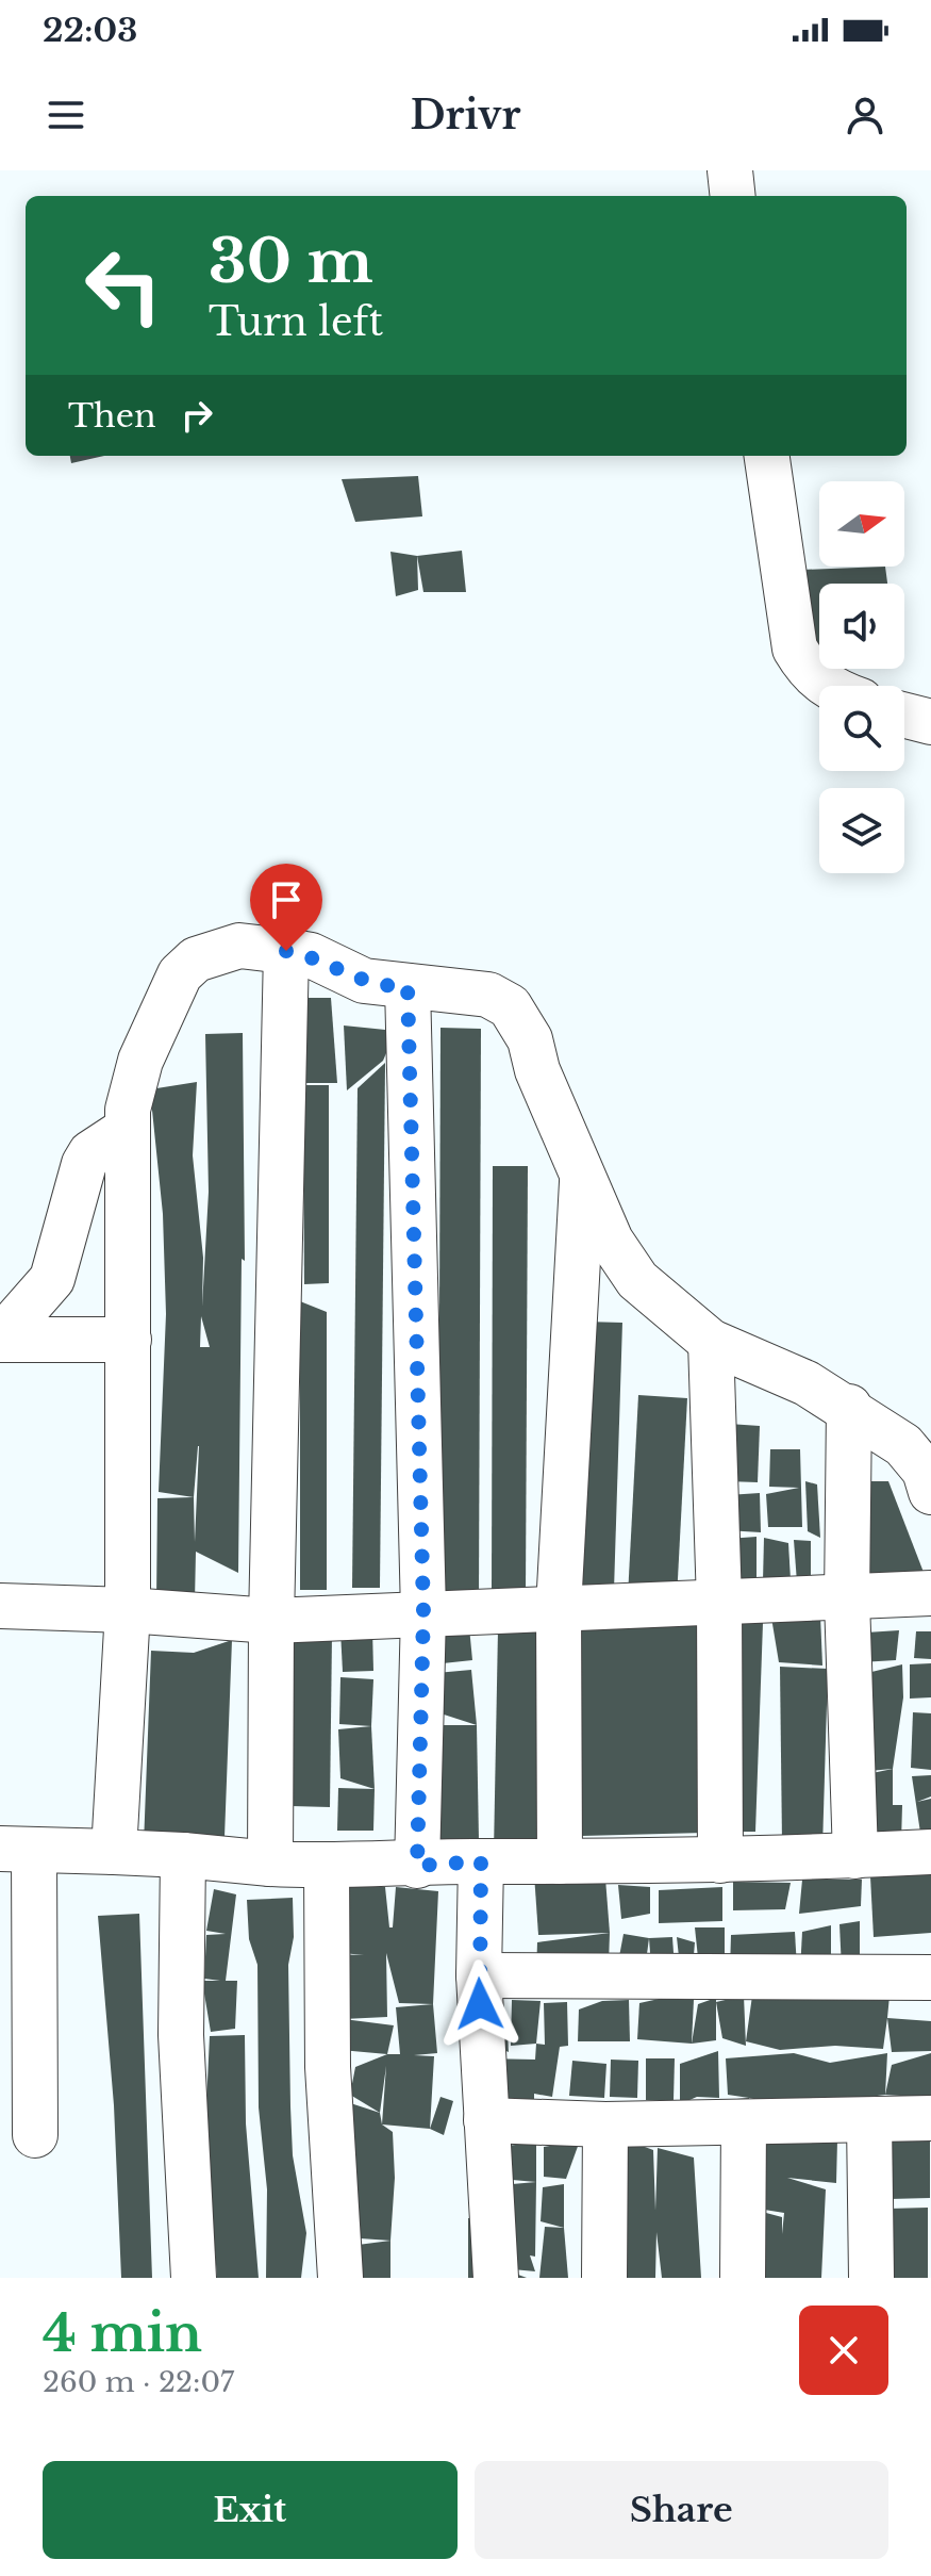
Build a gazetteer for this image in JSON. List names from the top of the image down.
{
  "north": "right",
  "page": {
    "status": "22:03",
    "header": "Drivr",
    "turn": ["30 m", "Turn left"],
    "then": "Then",
    "heading": ["4 min", "260 m · 22:07"],
    "buttons": ["Exit", "Share"]
  }
}
